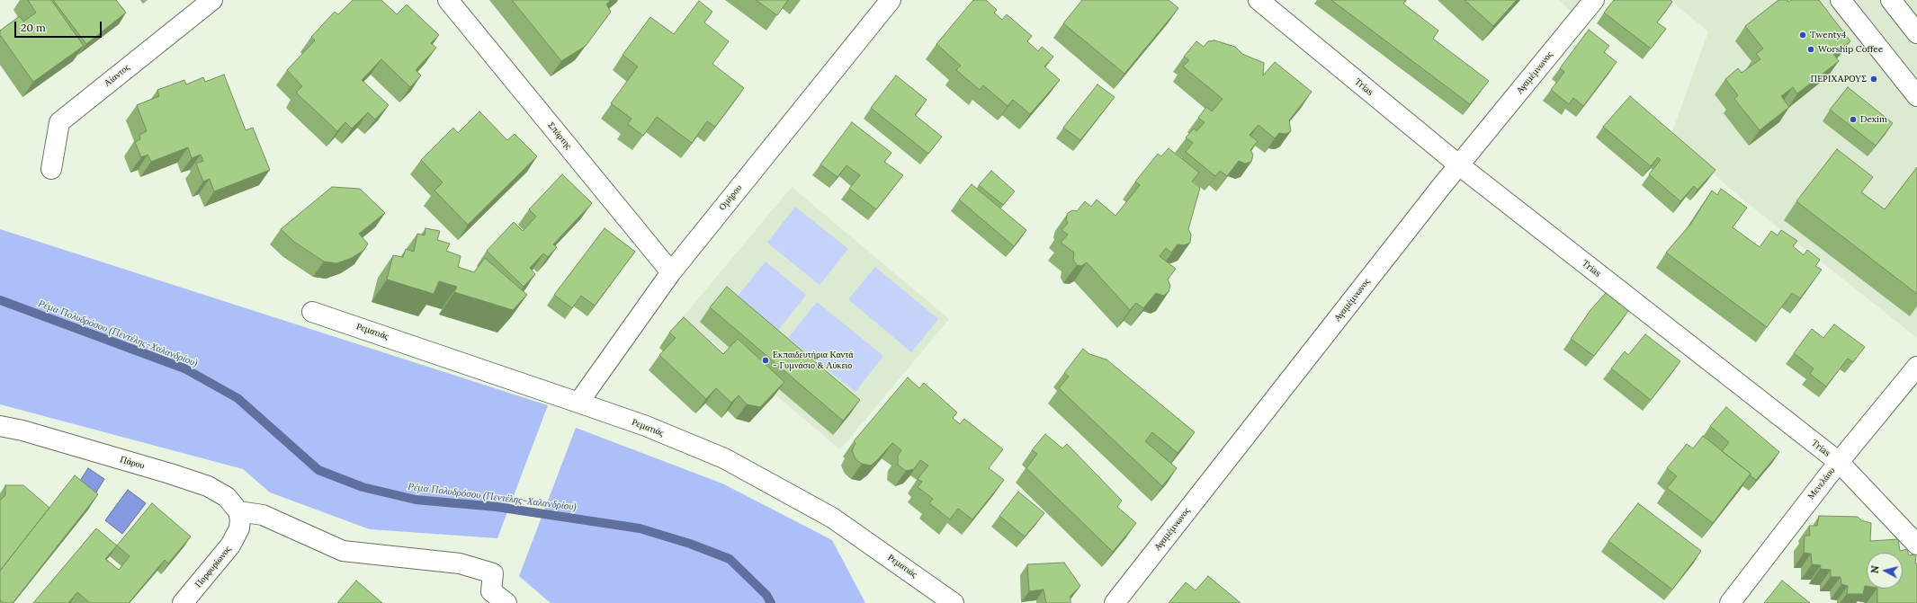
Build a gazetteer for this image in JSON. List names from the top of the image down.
{
  "streets": {
    "street": [
      "Αγαμέμνωνος",
      "Αίαντος",
      "Trias",
      "Σπάρτης",
      "Ομήρου",
      "Ρεματιάς",
      "Πάρου",
      "Μενελάου",
      "Πορφυρίωνος"
    ]
  },
  "crossings": [
    ["Αγαμέμνωνος", "Trias"],
    ["Trias", "Μενελάου"],
    ["Σπάρτης", "Ομήρου"],
    ["Ομήρου", "Ρεματιάς"],
    ["Πάρου", "Πορφυρίωνος"]
  ],
  "water": ["Ρέμα Πολυδρόσου (Πεντέλης-Χαλανδρίου)"],
  "places": [
    "Twenty4",
    "Worship Coffee",
    "ΠΕΡΙΧΑΡΟΥΣ",
    "Dexim",
    "Εκπαιδευτήρια Καντά - Γυμνάσιο & Λύκειο"
  ],
  "scale_bar": "20 m",
  "north": "left"
}
